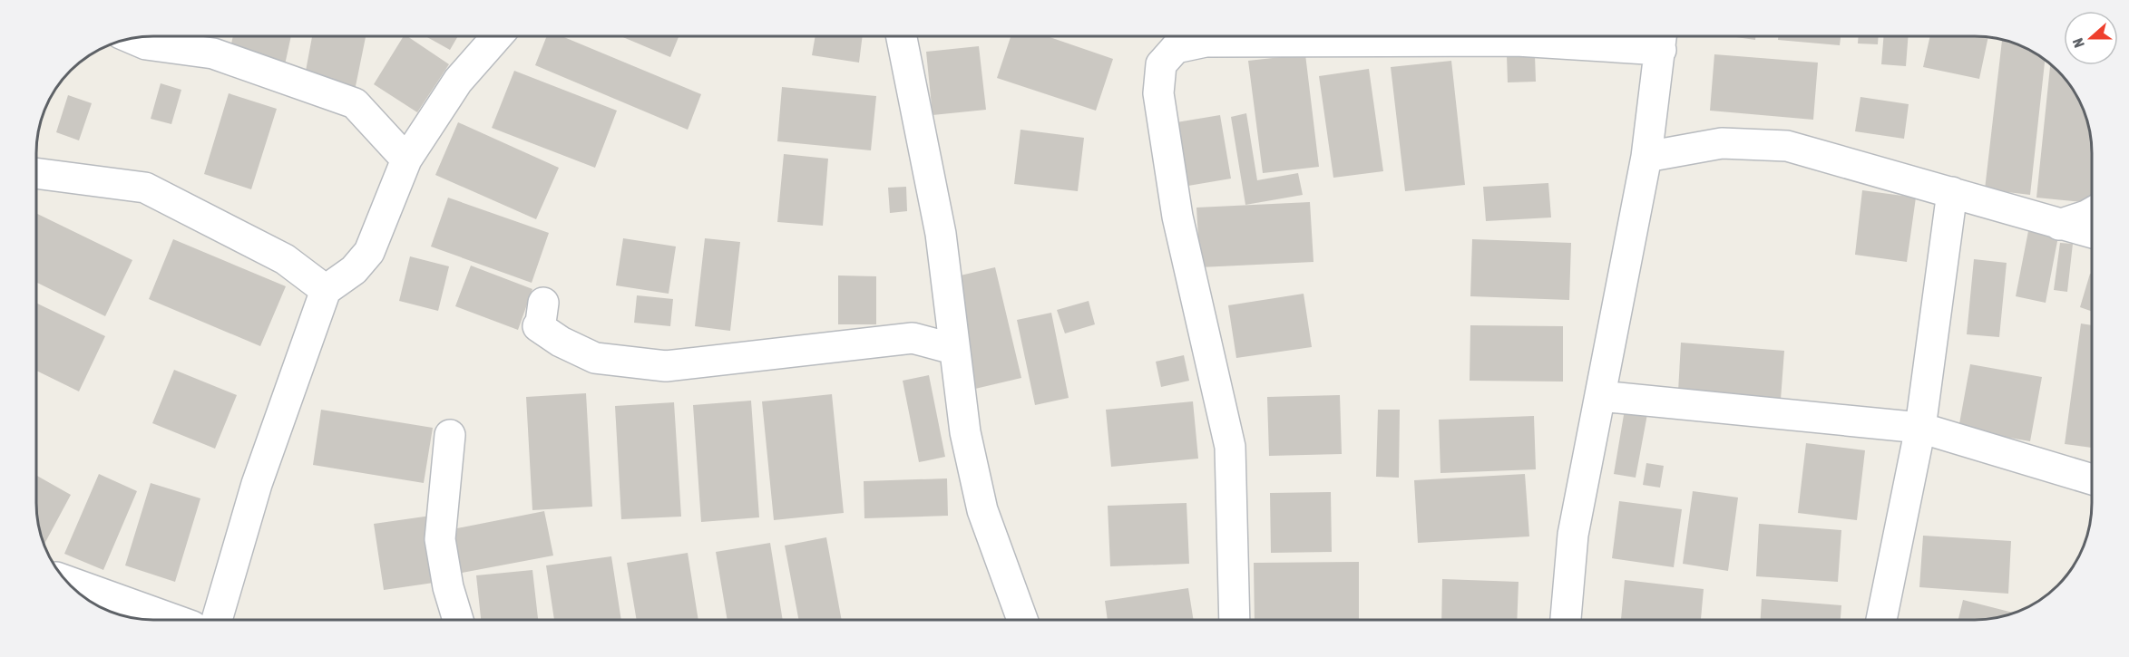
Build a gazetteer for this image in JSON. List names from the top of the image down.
{
  "north": "left"
}
